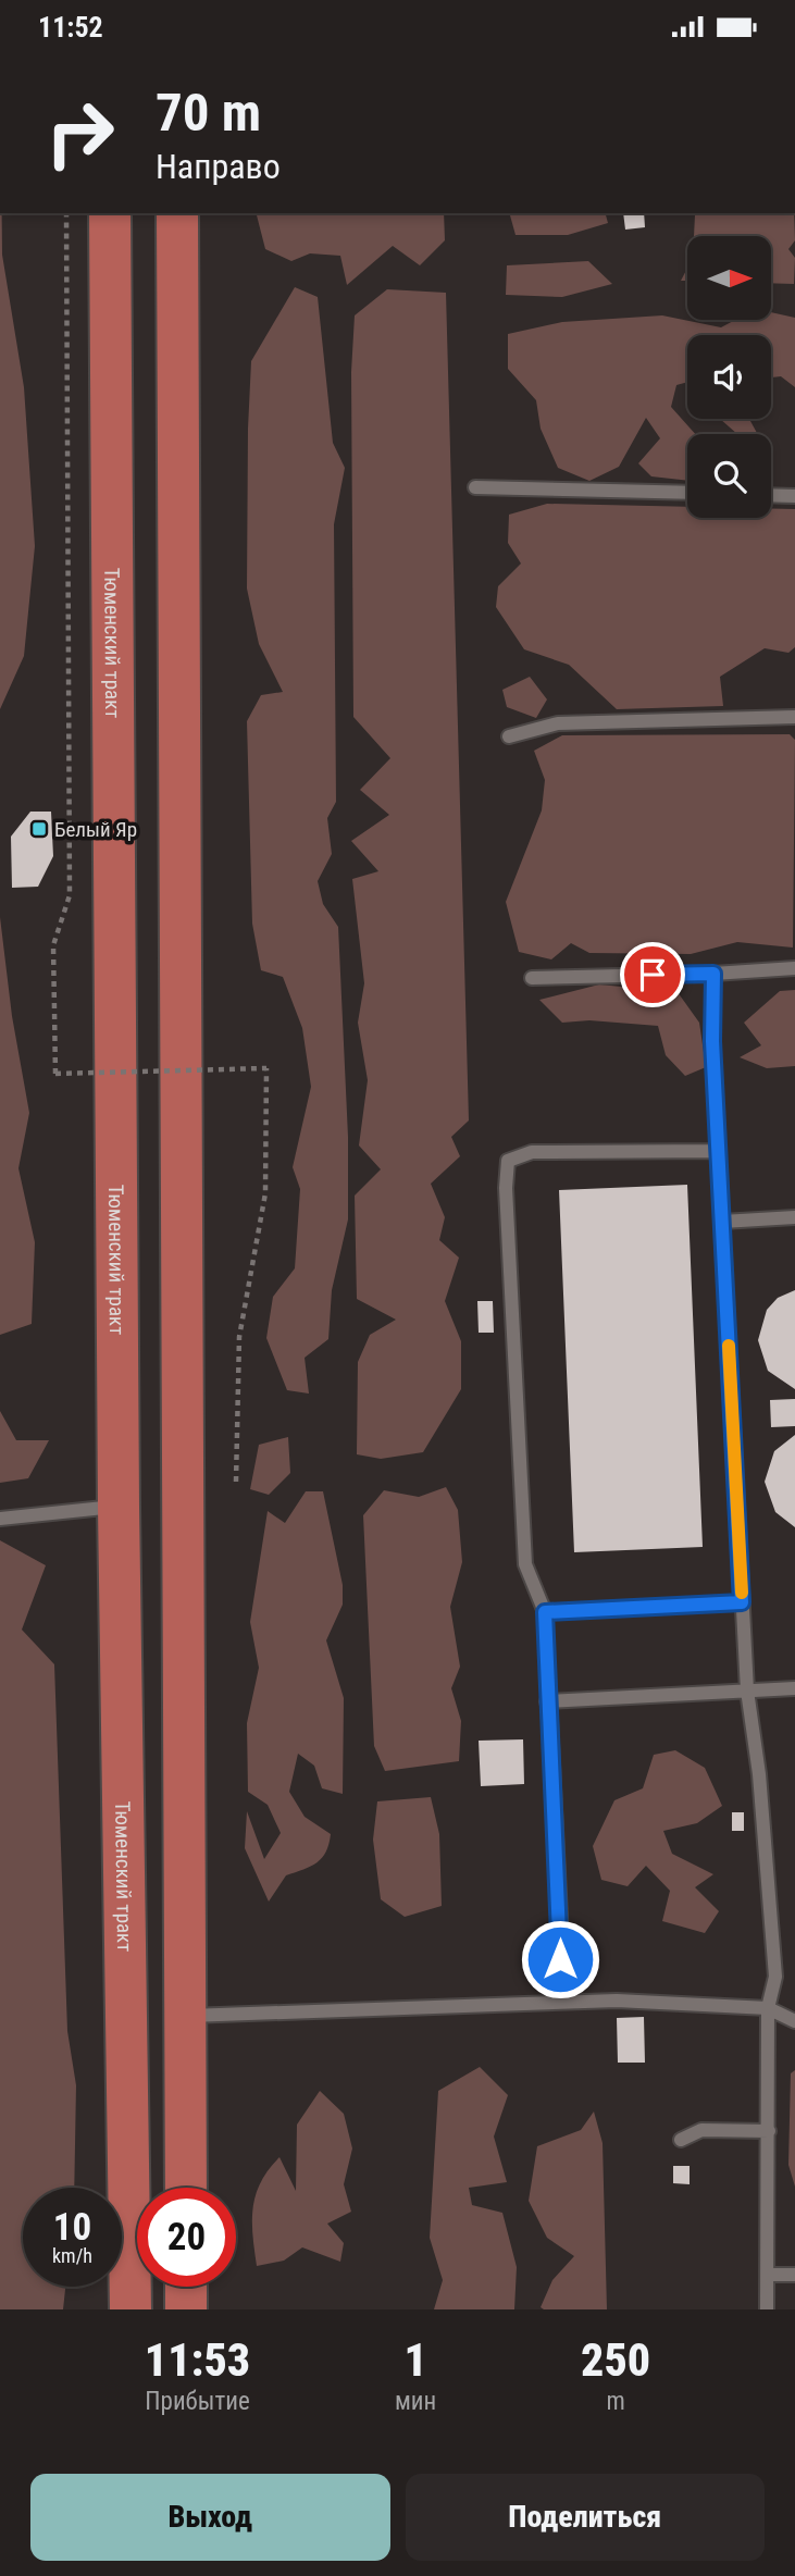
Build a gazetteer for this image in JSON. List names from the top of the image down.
{
  "streets": {
    "main road": ["Тюменский тракт"]
  },
  "places": {
    "transit": ["Белый Яр"]
  },
  "north": "right",
  "page": {
    "status": "11:52",
    "turn": ["70 m", "Направо"],
    "speed": "10 km/h",
    "limit": "20",
    "eta": [
      "11:53",
      "Прибытие",
      "1",
      "мин",
      "250",
      "m"
    ],
    "buttons": ["Выход", "Поделиться"]
  }
}
